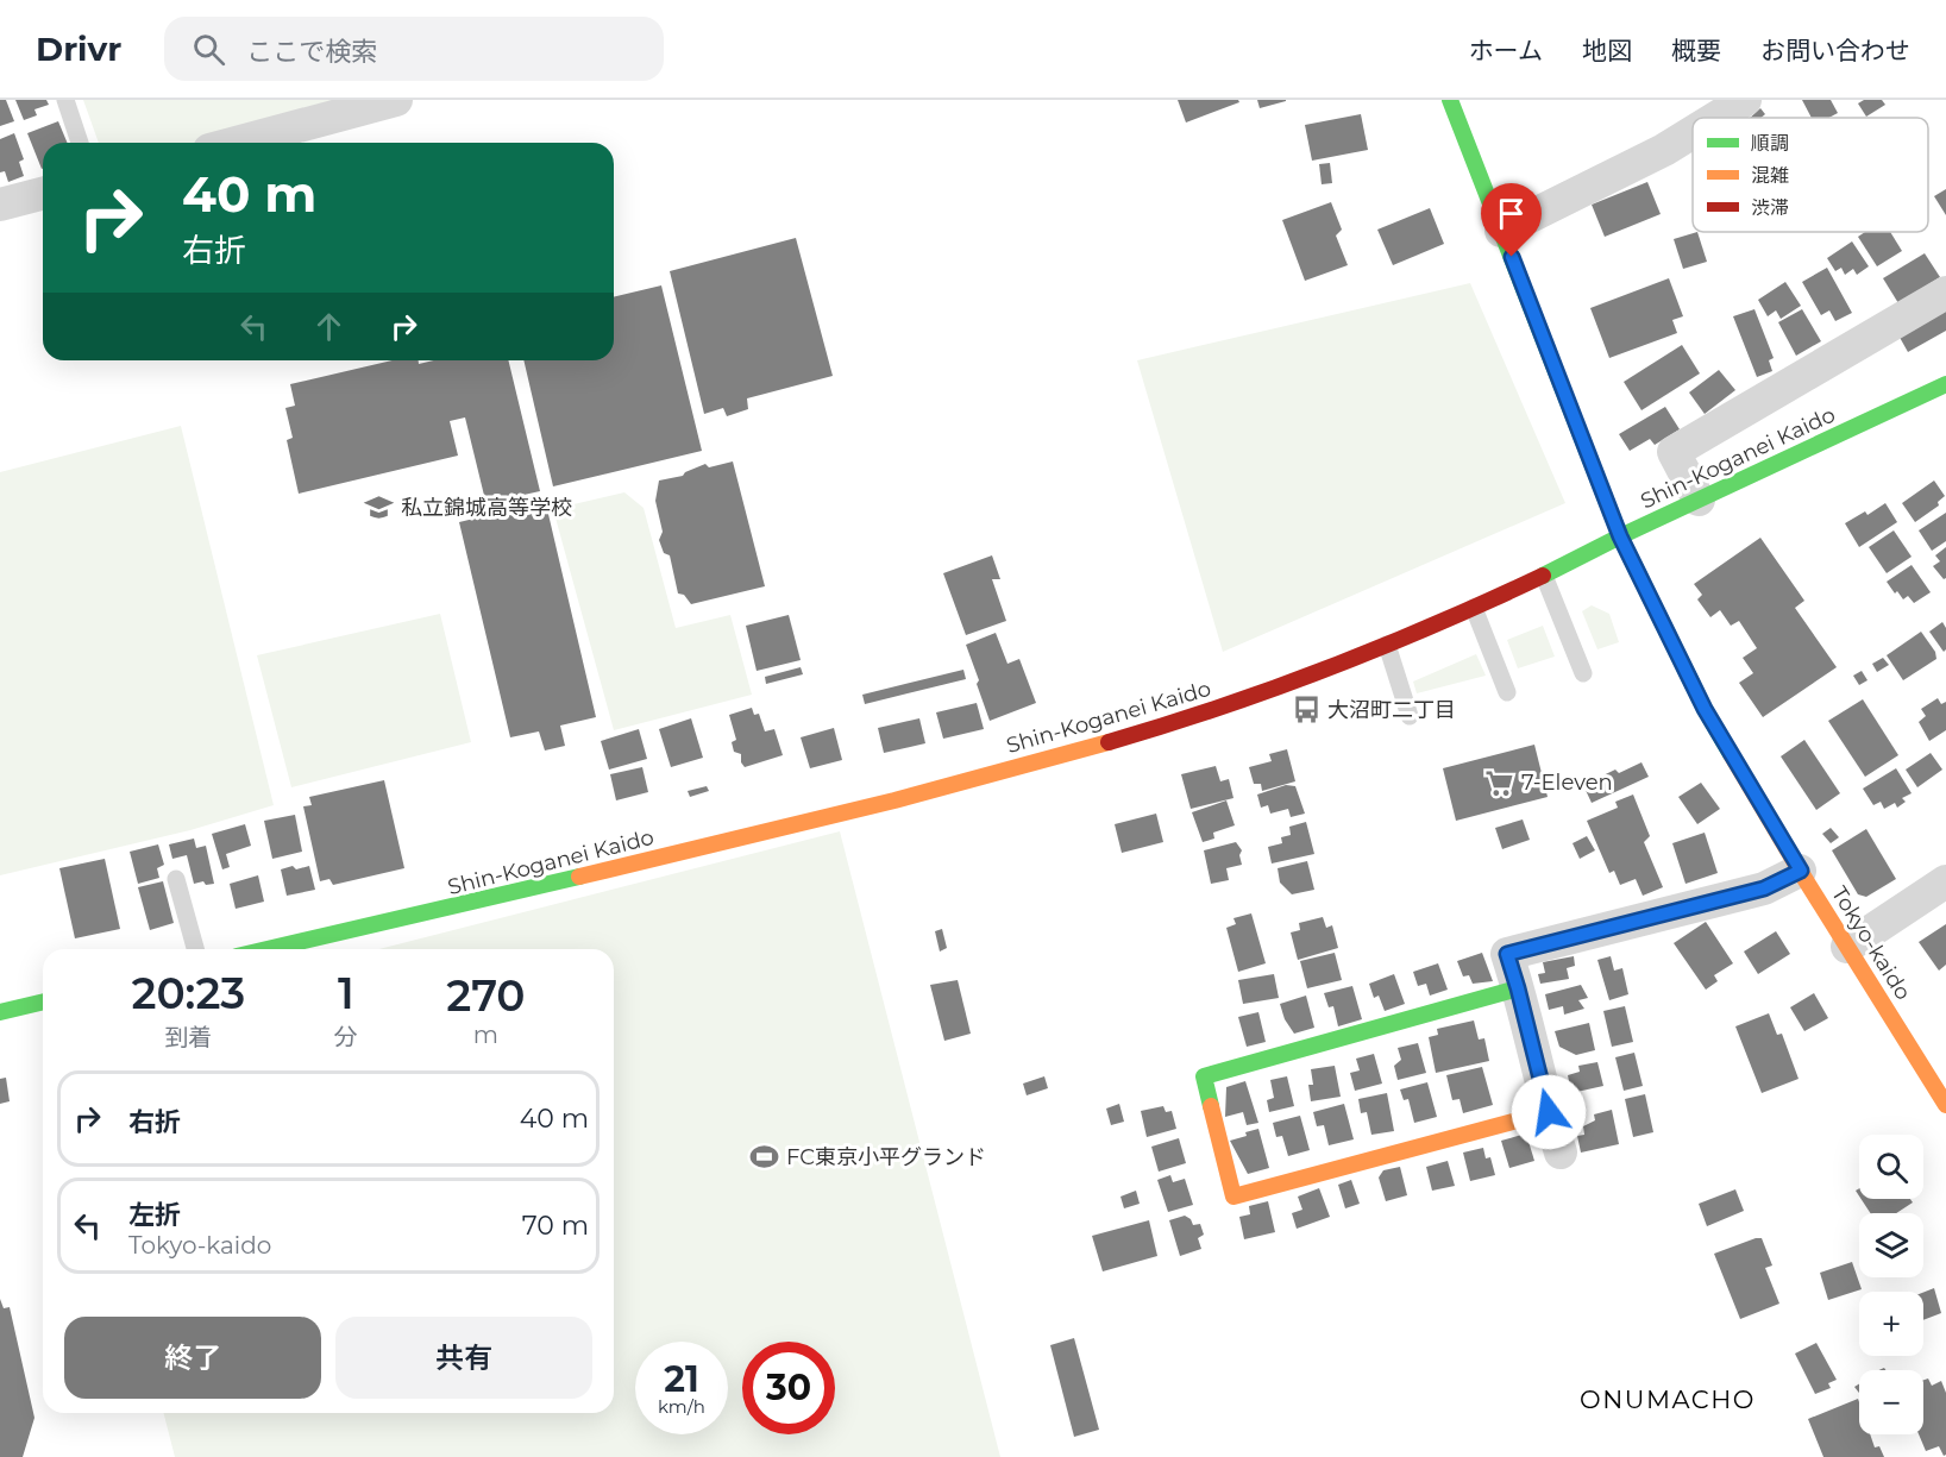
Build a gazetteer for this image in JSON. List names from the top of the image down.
{
  "streets": {
    "main road": ["Shin-Koganei Kaido", "Tokyo-kaido"]
  },
  "crossings": [
    ["Shin-Koganei Kaido", "Tokyo-kaido"]
  ],
  "districts": ["ONUMACHO"],
  "places": {
    "school or university": ["私立錦城高等学校"],
    "bus stop": ["大沼町二丁目"],
    "supermarket": ["7-Eleven"],
    "sports": ["FC東京小平グランド"]
  },
  "legend": ["順調", "混雑", "渋滞"],
  "page": {
    "header": "Drivr",
    "search": "ここで検索",
    "nav": [
      "ホーム",
      "地図",
      "概要",
      "お問い合わせ"
    ],
    "turn": ["40 m", "右折"],
    "eta": [
      "20:23",
      "到着",
      "1",
      "分",
      "270",
      "m"
    ],
    "list": [
      {
        "name": "右折",
        "value": "40 m"
      },
      {
        "name": "左折",
        "note": "Tokyo-kaido",
        "value": "70 m"
      }
    ],
    "map_buttons": ["+", "−"],
    "buttons": ["終了", "共有"],
    "speed": "21 km/h",
    "limit": "30"
  }
}
